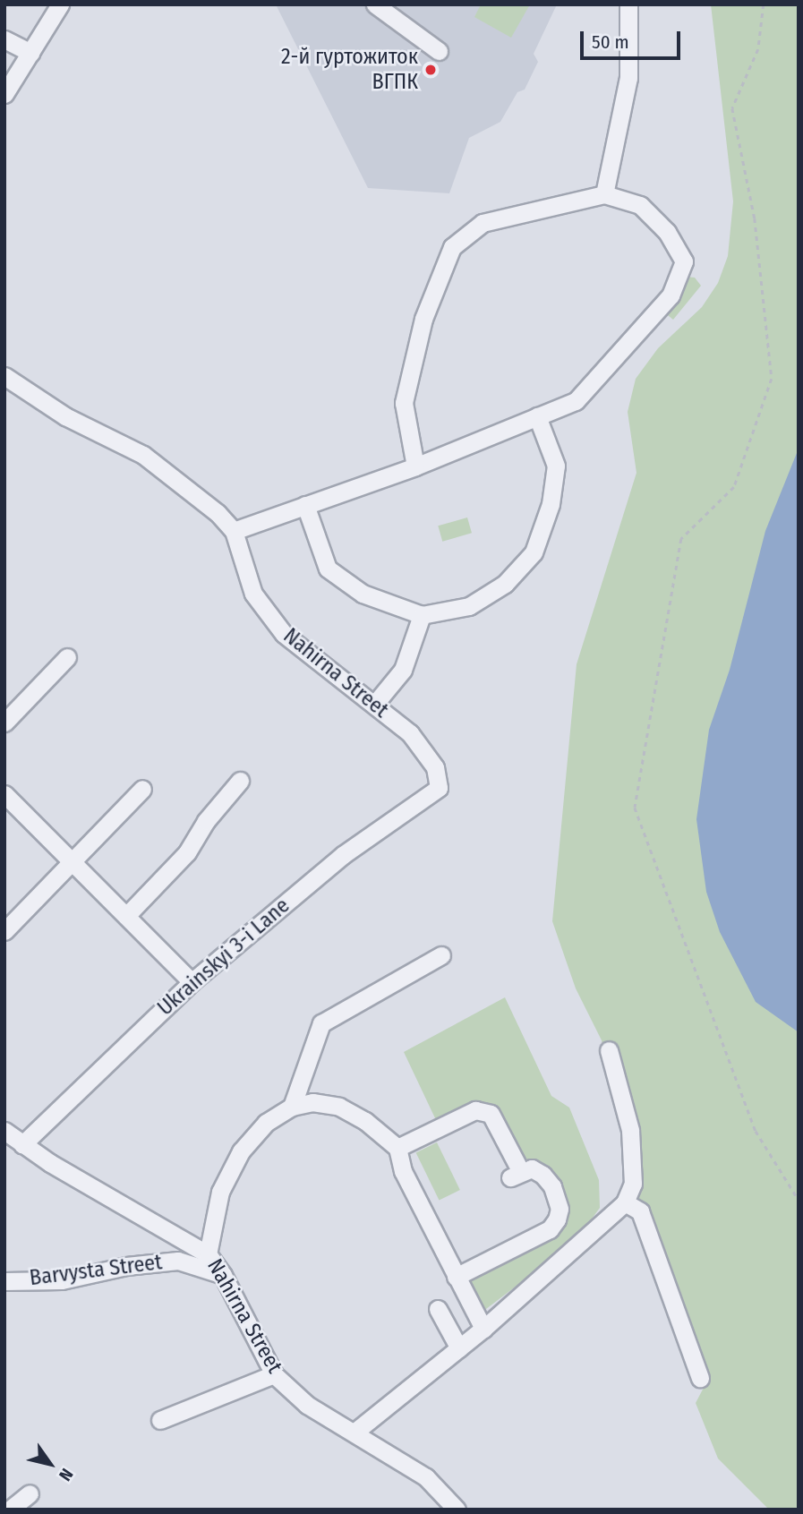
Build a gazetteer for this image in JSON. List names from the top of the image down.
{
  "streets": {
    "street": ["Nahirna Street", "Ukrainskyi 3-i Lane", "Barvysta Street"]
  },
  "crossings": [
    ["Nahirna Street", "Ukrainskyi 3-i Lane"],
    ["Nahirna Street", "Barvysta Street"]
  ],
  "places": ["2-й гуртожиток ВГПК"],
  "scale_bar": "50 m",
  "north": "bottom right"
}
